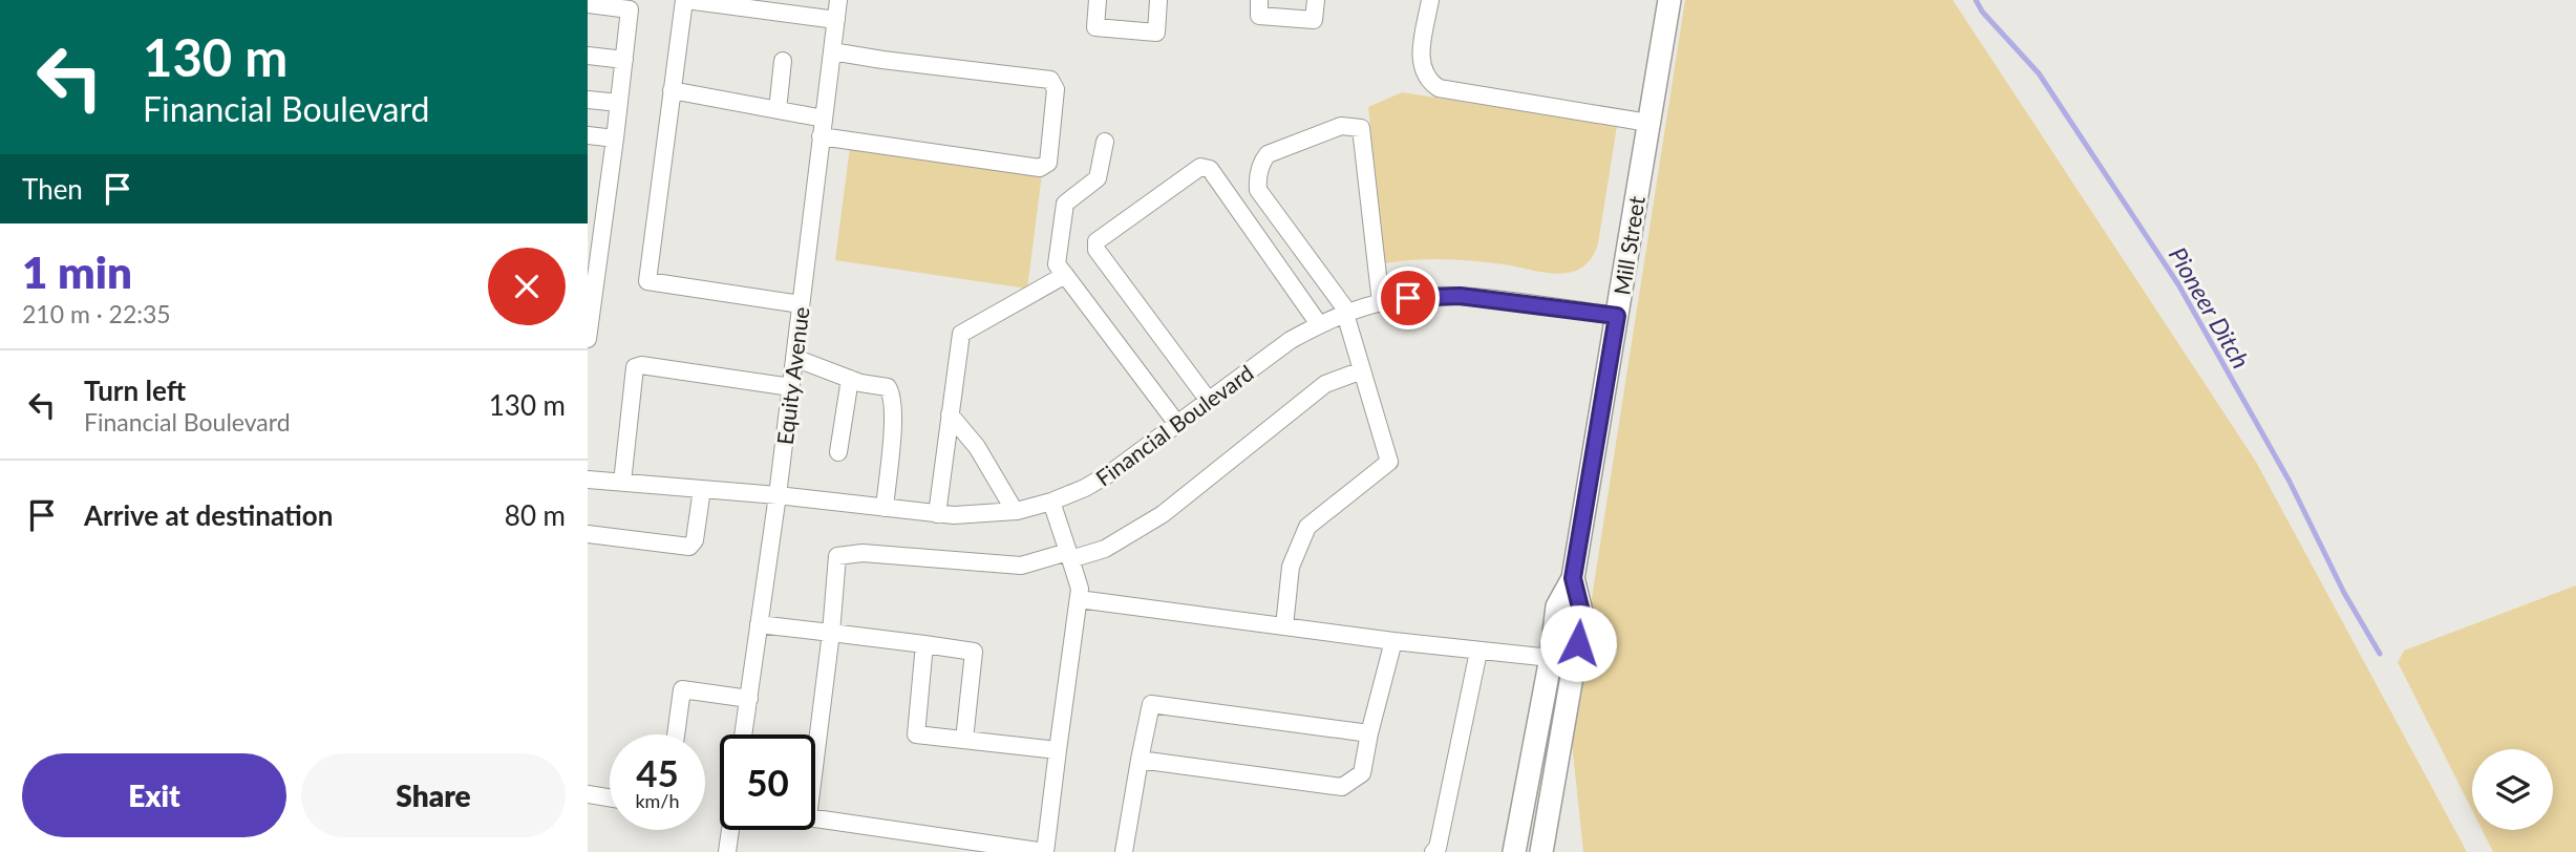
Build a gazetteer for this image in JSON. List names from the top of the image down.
{
  "streets": {
    "main road": ["Mill Street"],
    "street": ["Equity Avenue", "Financial Boulevard"]
  },
  "crossings": [
    ["Mill Street", "Financial Boulevard"],
    ["Equity Avenue", "Financial Boulevard"]
  ],
  "water": ["Pioneer Ditch"],
  "page": {
    "turn": ["130 m", "Financial Boulevard"],
    "then": "Then",
    "heading": ["1 min", "210 m · 22:35"],
    "list": [
      {
        "name": "Turn left",
        "note": "Financial Boulevard",
        "value": "130 m"
      },
      {
        "name": "Arrive at destination",
        "value": "80 m"
      }
    ],
    "speed": "45 km/h",
    "limit": "50",
    "buttons": ["Exit", "Share"]
  }
}
